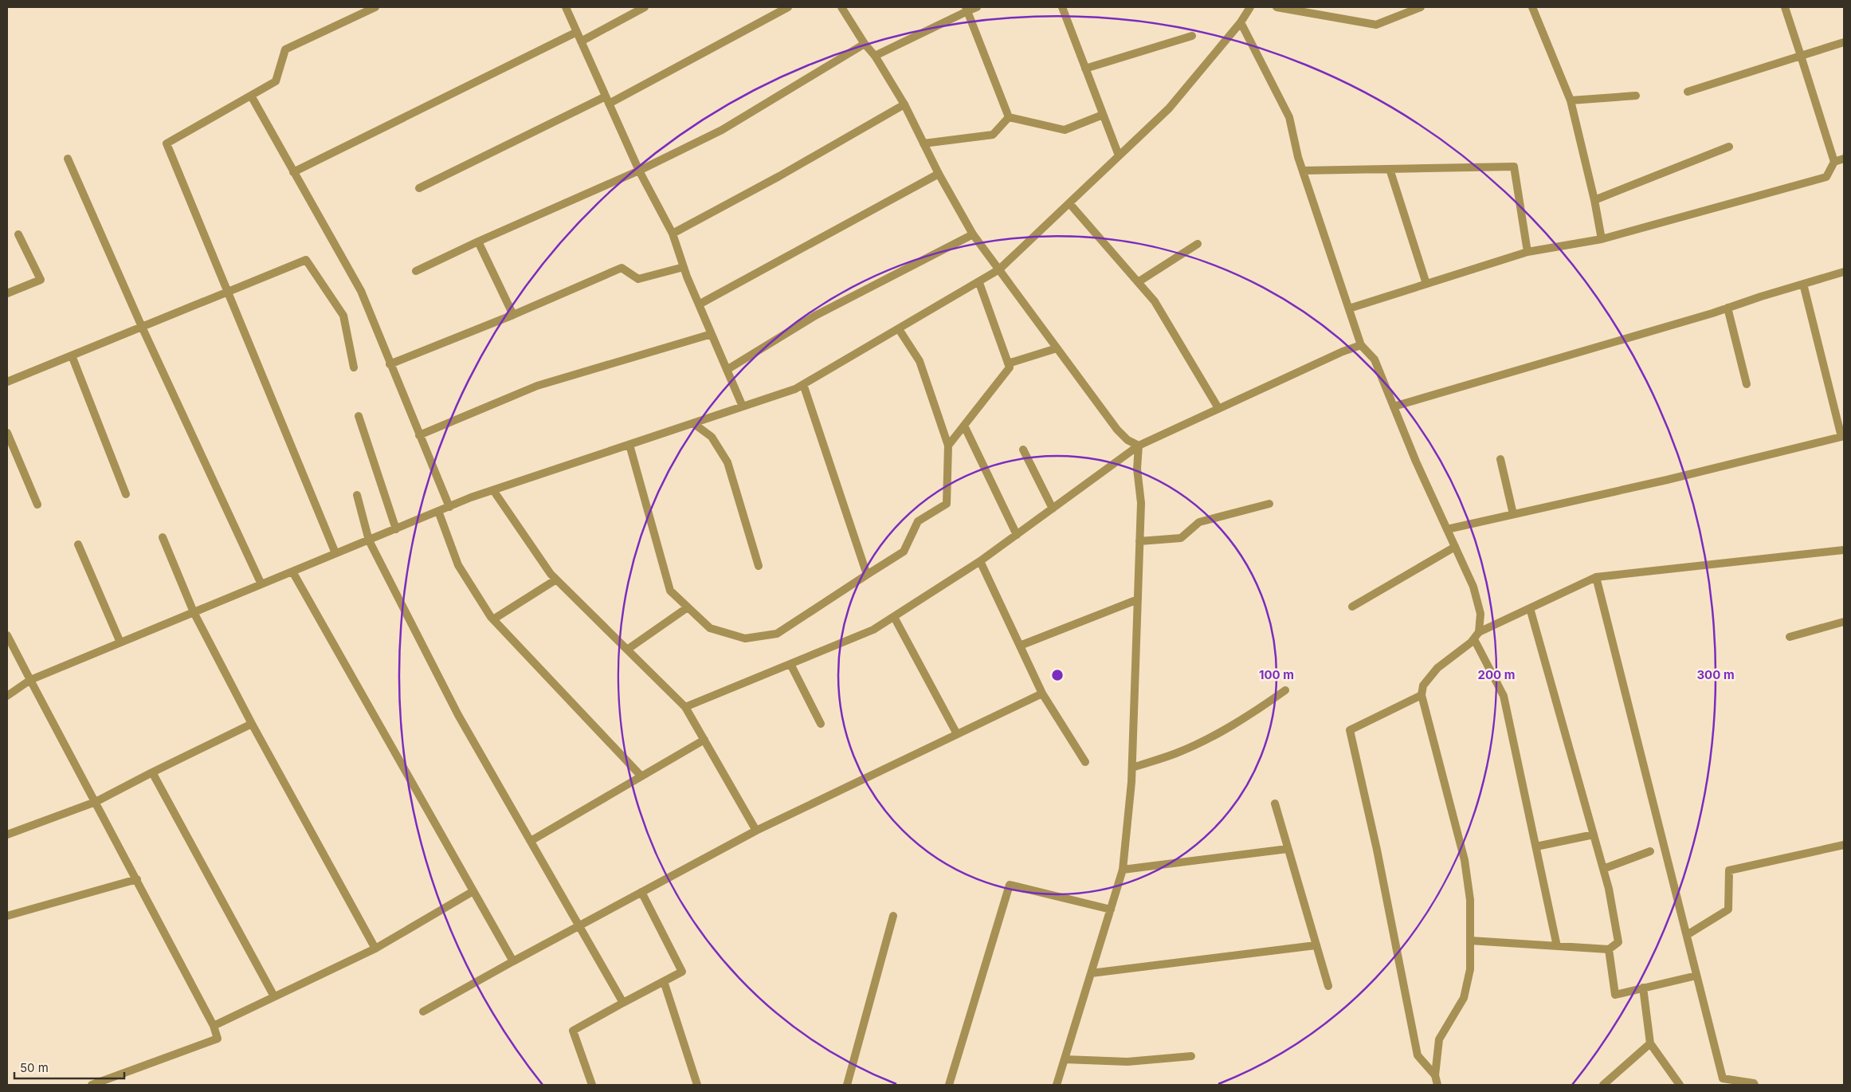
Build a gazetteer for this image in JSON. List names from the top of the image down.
{
  "scale_bar": "50 m",
  "rings": ["100 m", "200 m", "300 m"]
}
